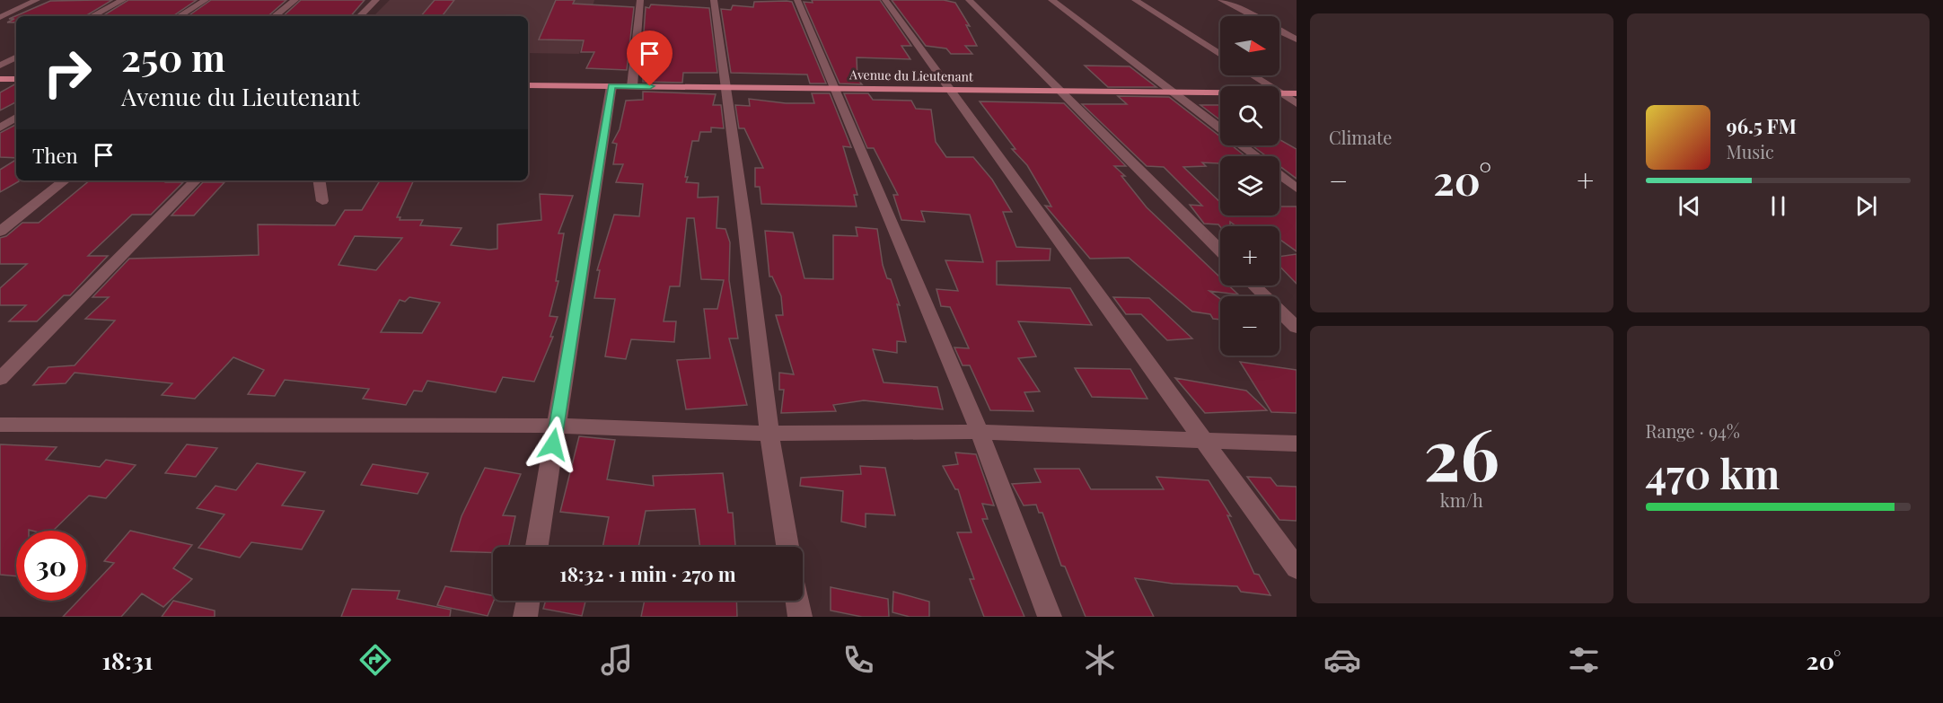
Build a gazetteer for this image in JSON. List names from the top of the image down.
{
  "streets": {
    "main road": ["Avenue du Lieutenant"]
  },
  "north": "right",
  "page": {
    "tile": [
      "Climate",
      ["26", "km/h"],
      ["Range · 94%", "470 km"]
    ],
    "map_buttons": ["+", "−"],
    "turn": ["250 m", "Avenue du Lieutenant"],
    "song": ["96.5 FM", "Music"],
    "then": "Then",
    "heat": ["−", "20°", "+"],
    "limit": "30",
    "trip": "18:32 · 1 min · 270 m",
    "tabs": ["18:31", "20°"]
  }
}
